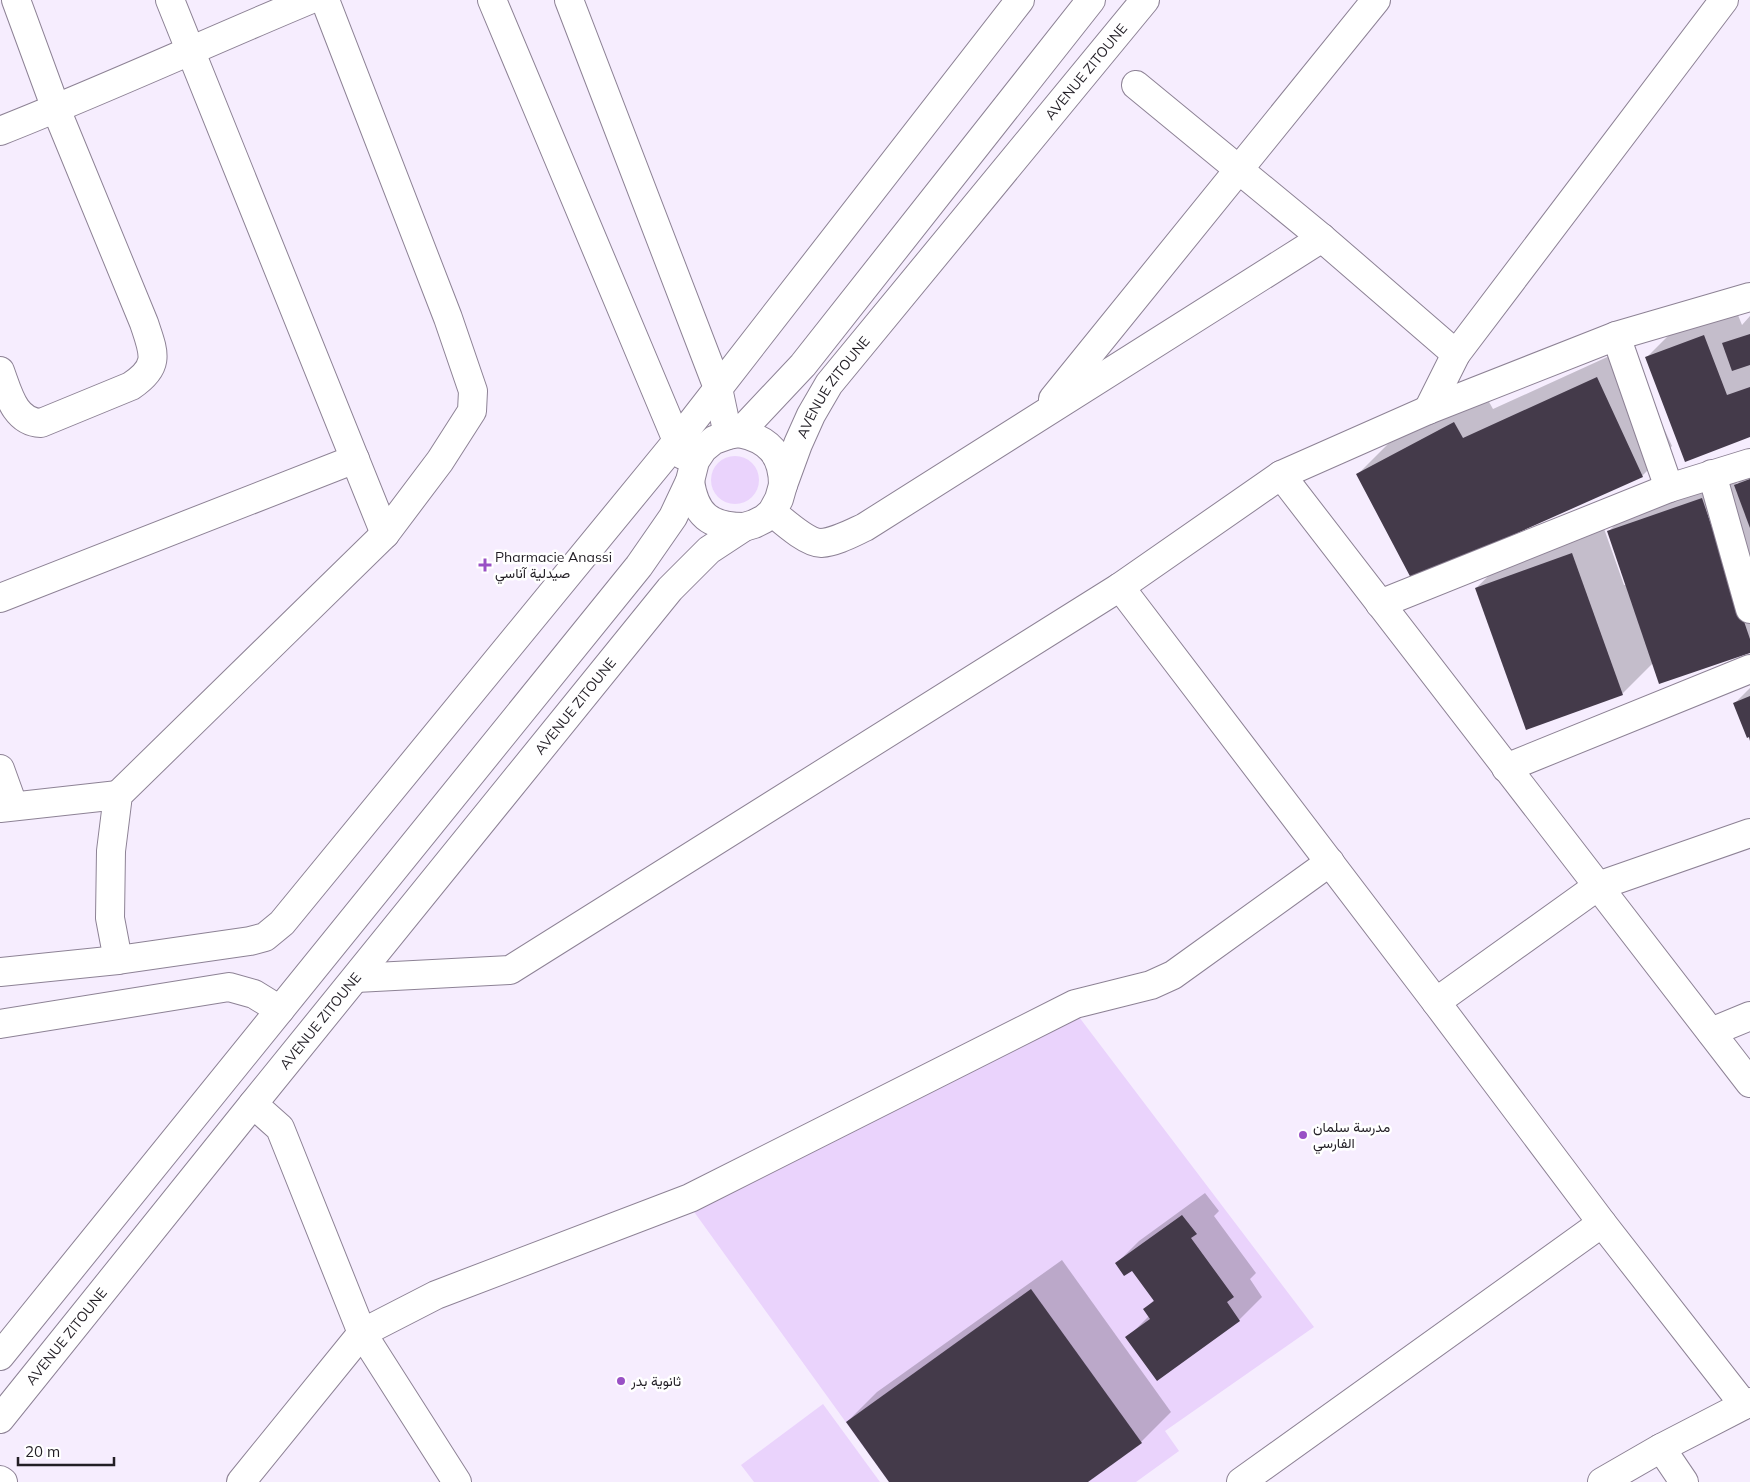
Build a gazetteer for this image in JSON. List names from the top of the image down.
{
  "streets": {
    "street": ["AVENUE ZITOUNE"]
  },
  "places": {
    "health": ["Pharmacie Anassi صيدلية آناسي"],
    "other": ["مدرسة سلمان الفارسي", "ثانوية بدر"]
  },
  "scale_bar": "20 m"
}
